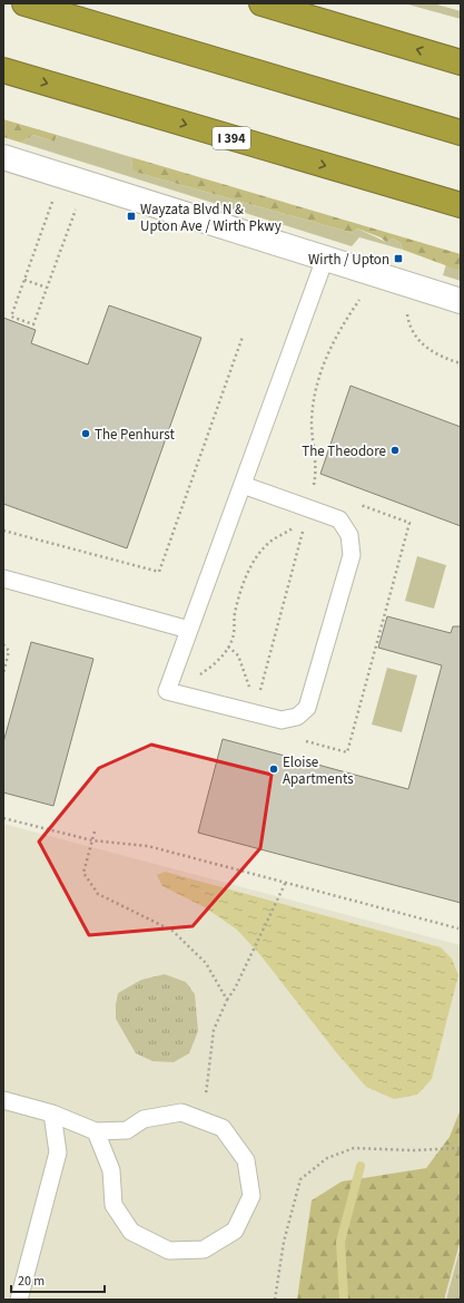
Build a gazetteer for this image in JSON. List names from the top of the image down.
{
  "streets": {
    "highway": ["I 394"]
  },
  "places": {
    "transit": ["Wayzata Blvd N & Upton Ave / Wirth Pkwy", "Wirth / Upton"],
    "other": ["The Penhurst", "The Theodore", "Eloise Apartments"]
  },
  "scale_bar": "20 m"
}
